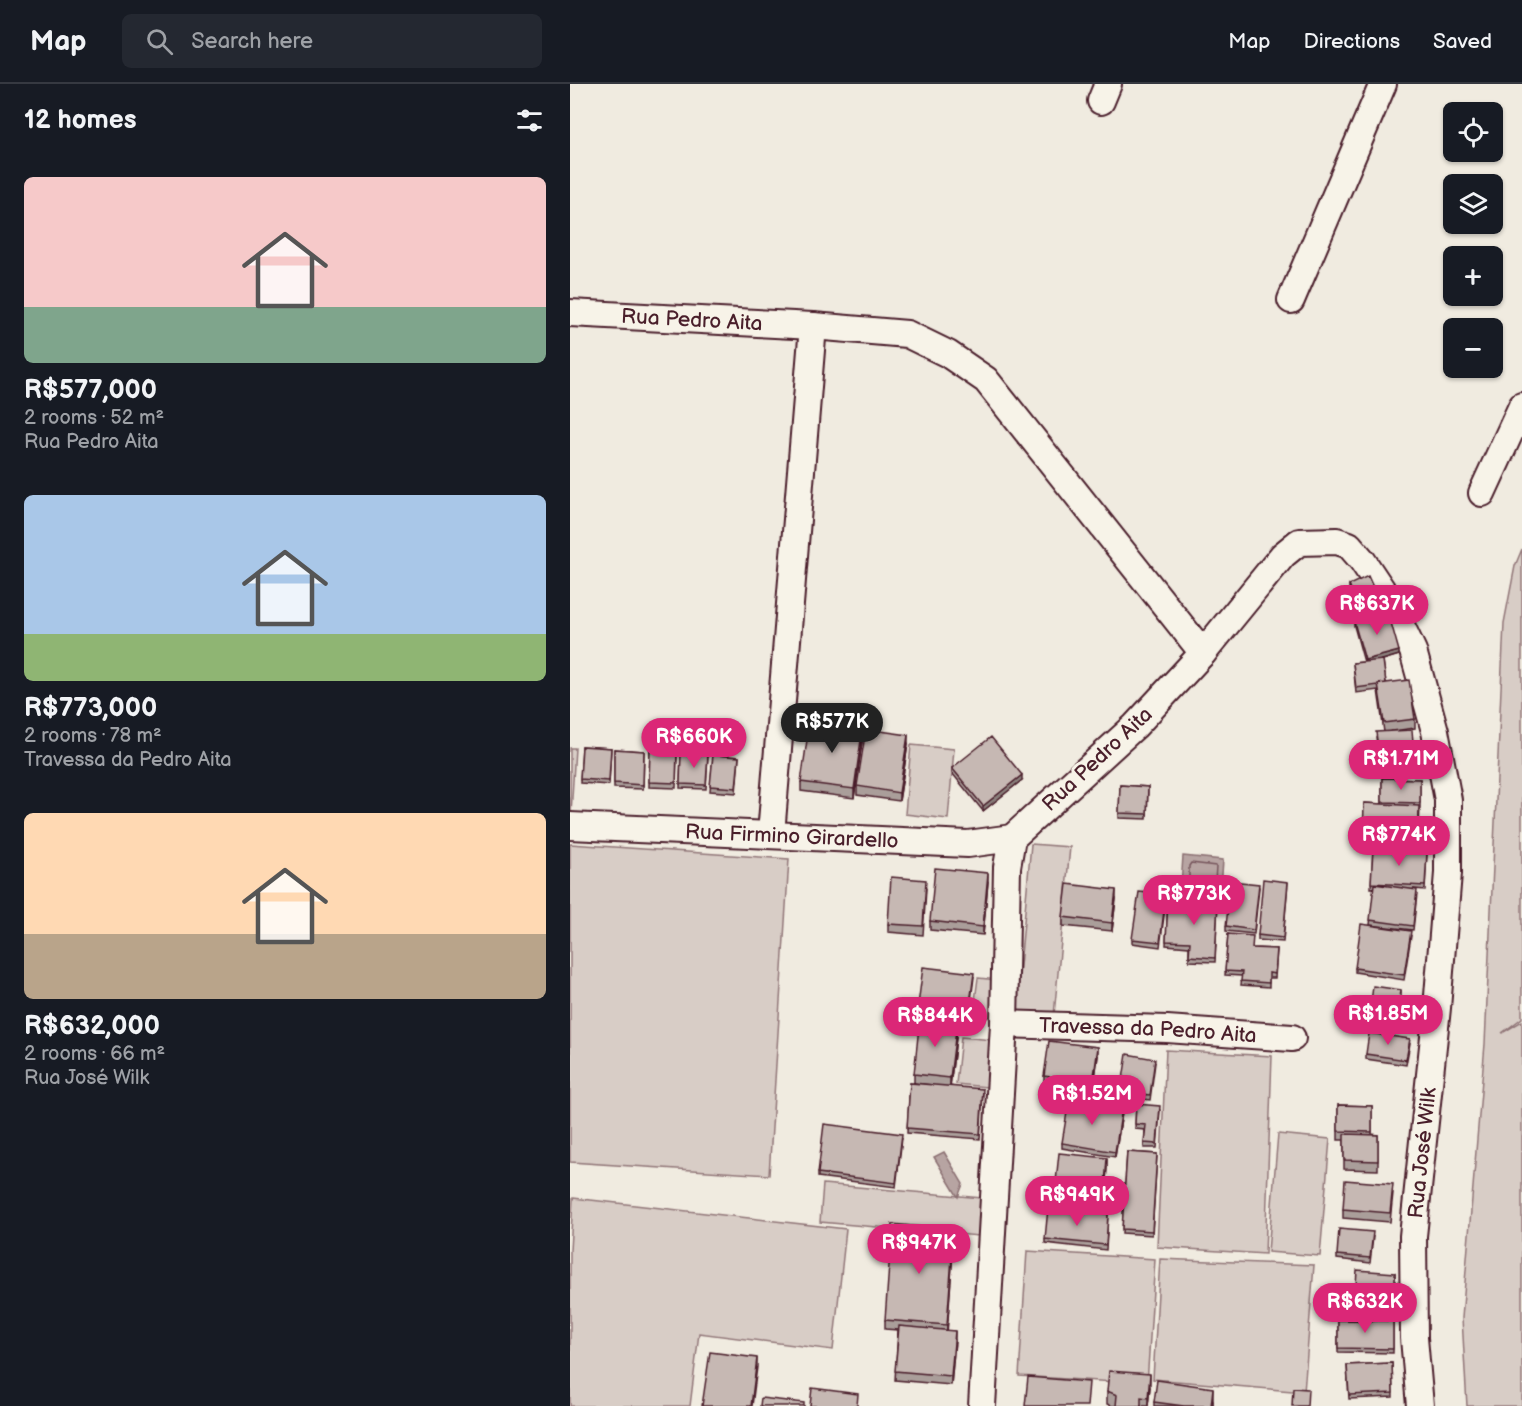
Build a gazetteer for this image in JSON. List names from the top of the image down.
{
  "streets": {
    "street": [
      "Rua Pedro Aita",
      "Rua Firmino Girardello",
      "Travessa da Pedro Aita",
      "Rua José Wilk"
    ]
  },
  "crossings": [
    ["Rua Pedro Aita", "Rua Firmino Girardello"],
    ["Rua Pedro Aita", "Rua José Wilk"]
  ],
  "page": {
    "header": "Map",
    "search": "Search here",
    "nav": ["Map", "Directions", "Saved"],
    "heading": "12 homes",
    "map_buttons": ["+", "−"],
    "list": [
      {
        "name": "R$577,000",
        "note": "2 rooms · 52 m² · Rua Pedro Aita"
      },
      {
        "name": "R$773,000",
        "note": "2 rooms · 78 m² · Travessa da Pedro Aita"
      },
      {
        "name": "R$632,000",
        "note": "2 rooms · 66 m² · Rua José Wilk"
      }
    ],
    "price": [
      "R$637K",
      "R$577K",
      "R$660K",
      "R$1.71M",
      "R$774K",
      "R$773K",
      "R$1.85M",
      "R$844K",
      "R$1.52M",
      "R$949K",
      "R$947K",
      "R$632K"
    ]
  }
}
